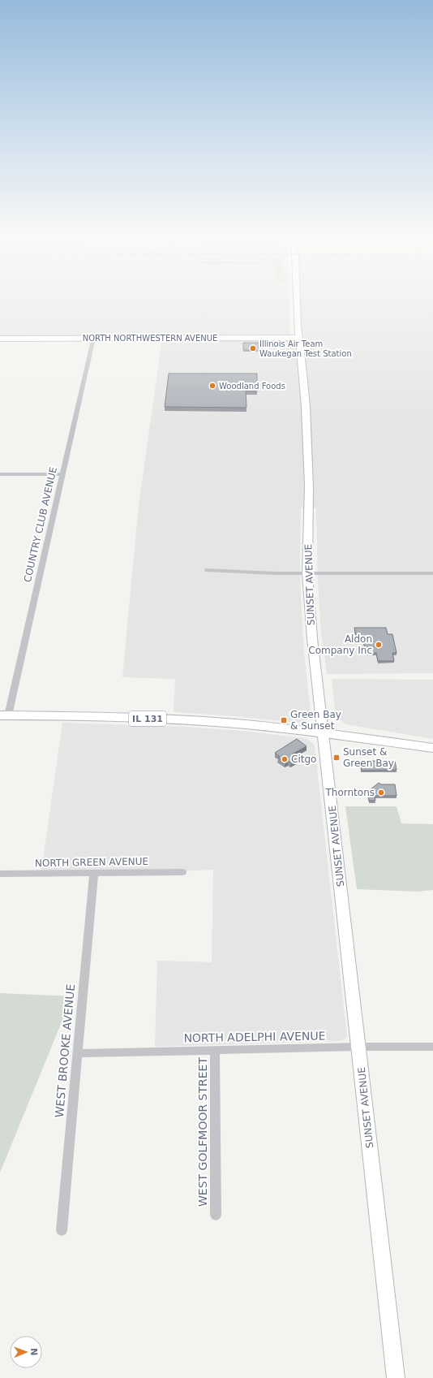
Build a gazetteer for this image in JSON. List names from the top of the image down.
{
  "streets": {
    "main road": ["IL 131"],
    "street": [
      "NORTH NORTHWESTERN AVENUE",
      "COUNTRY CLUB AVENUE",
      "SUNSET AVENUE",
      "NORTH GREEN AVENUE",
      "NORTH ADELPHI AVENUE",
      "WEST BROOKE AVENUE",
      "WEST GOLFMOOR STREET"
    ]
  },
  "crossings": [
    ["NORTH NORTHWESTERN AVENUE", "COUNTRY CLUB AVENUE"],
    ["NORTH NORTHWESTERN AVENUE", "SUNSET AVENUE"],
    ["COUNTRY CLUB AVENUE", "IL 131"],
    ["SUNSET AVENUE", "IL 131"],
    ["SUNSET AVENUE", "NORTH ADELPHI AVENUE"],
    ["NORTH GREEN AVENUE", "WEST BROOKE AVENUE"],
    ["NORTH ADELPHI AVENUE", "WEST BROOKE AVENUE"],
    ["NORTH ADELPHI AVENUE", "WEST GOLFMOOR STREET"]
  ],
  "places": {
    "other": [
      "Illinois Air Team Waukegan Test Station",
      "Woodland Foods",
      "Aldon Company Inc",
      "Citgo",
      "Thorntons"
    ],
    "transit": ["Green Bay & Sunset", "Sunset & Green Bay"]
  },
  "north": "right"
}
